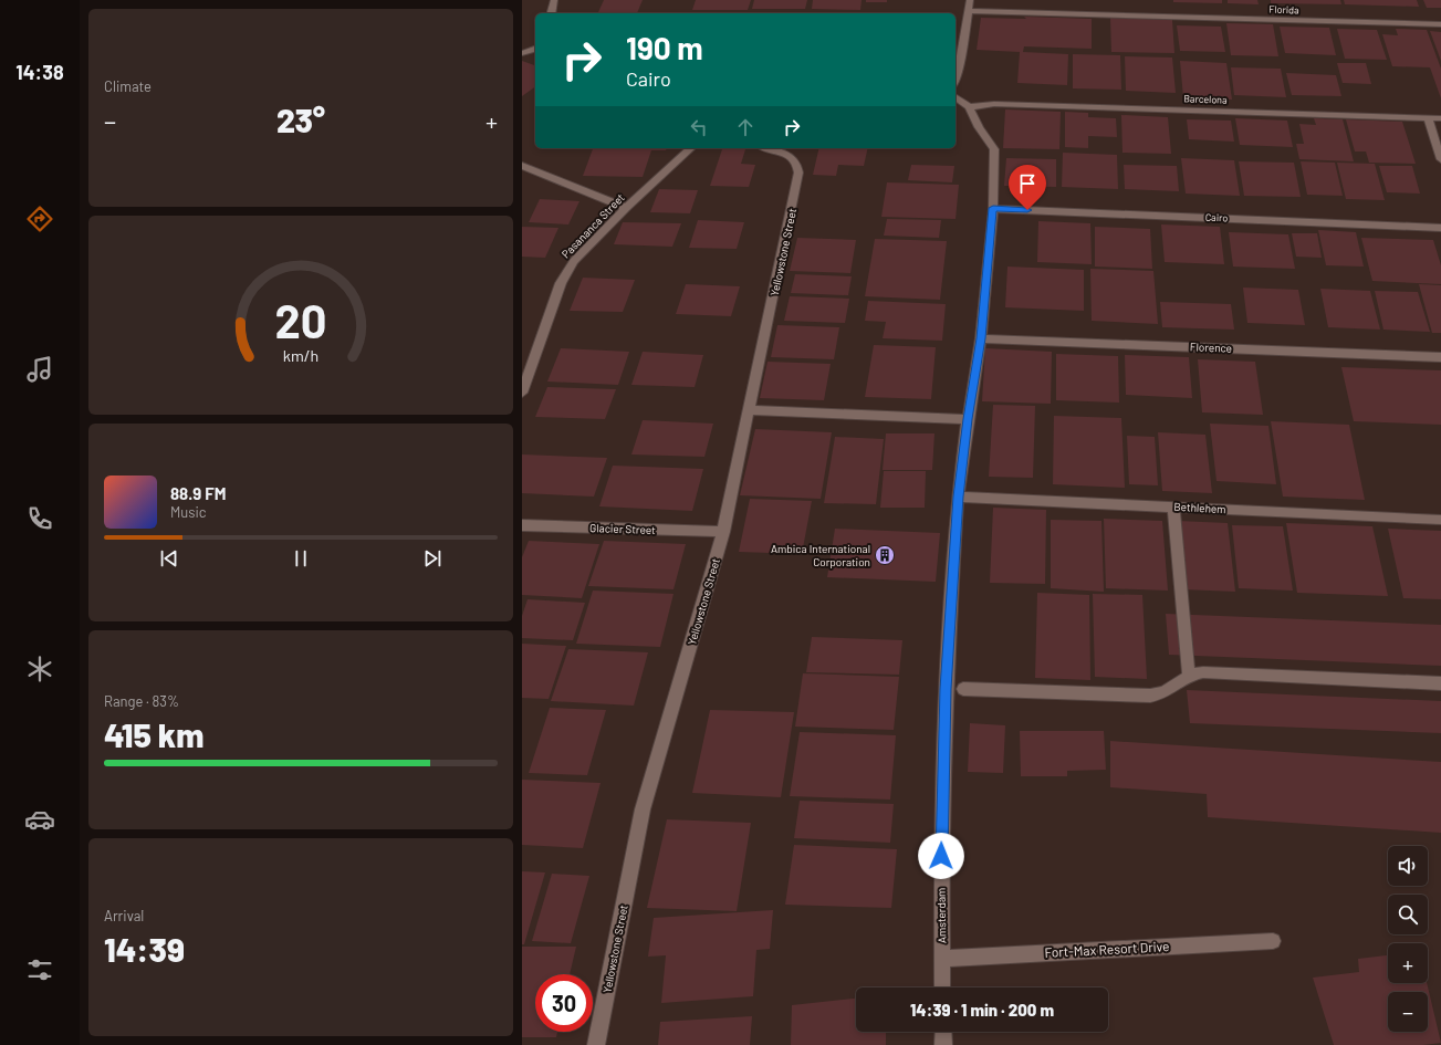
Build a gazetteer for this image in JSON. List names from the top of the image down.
{
  "streets": {
    "street": [
      "Florida",
      "Barcelona",
      "Cairo",
      "Pasananca Street",
      "Yellowstone Street",
      "Florence",
      "Bethlehem",
      "Glacier Street",
      "Amsterdam",
      "Fort-Max Resort Drive"
    ]
  },
  "crossings": [
    ["Barcelona", "Amsterdam"],
    ["Cairo", "Amsterdam"],
    ["Yellowstone Street", "Glacier Street"],
    ["Florence", "Amsterdam"],
    ["Bethlehem", "Amsterdam"],
    ["Amsterdam", "Fort-Max Resort Drive"]
  ],
  "places": {
    "building": ["Ambica International Corporation"]
  },
  "page": {
    "tabs": "14:38",
    "tile": [
      "Climate",
      ["Range · 83%", "415 km"],
      ["Arrival", "14:39"]
    ],
    "turn": ["190 m", "Cairo"],
    "heat": ["−", "23°", "+"],
    "song": ["88.9 FM", "Music"],
    "map_buttons": ["+", "−"],
    "limit": "30",
    "trip": "14:39 · 1 min · 200 m",
    "gauge": ["20", "km/h"]
  }
}
